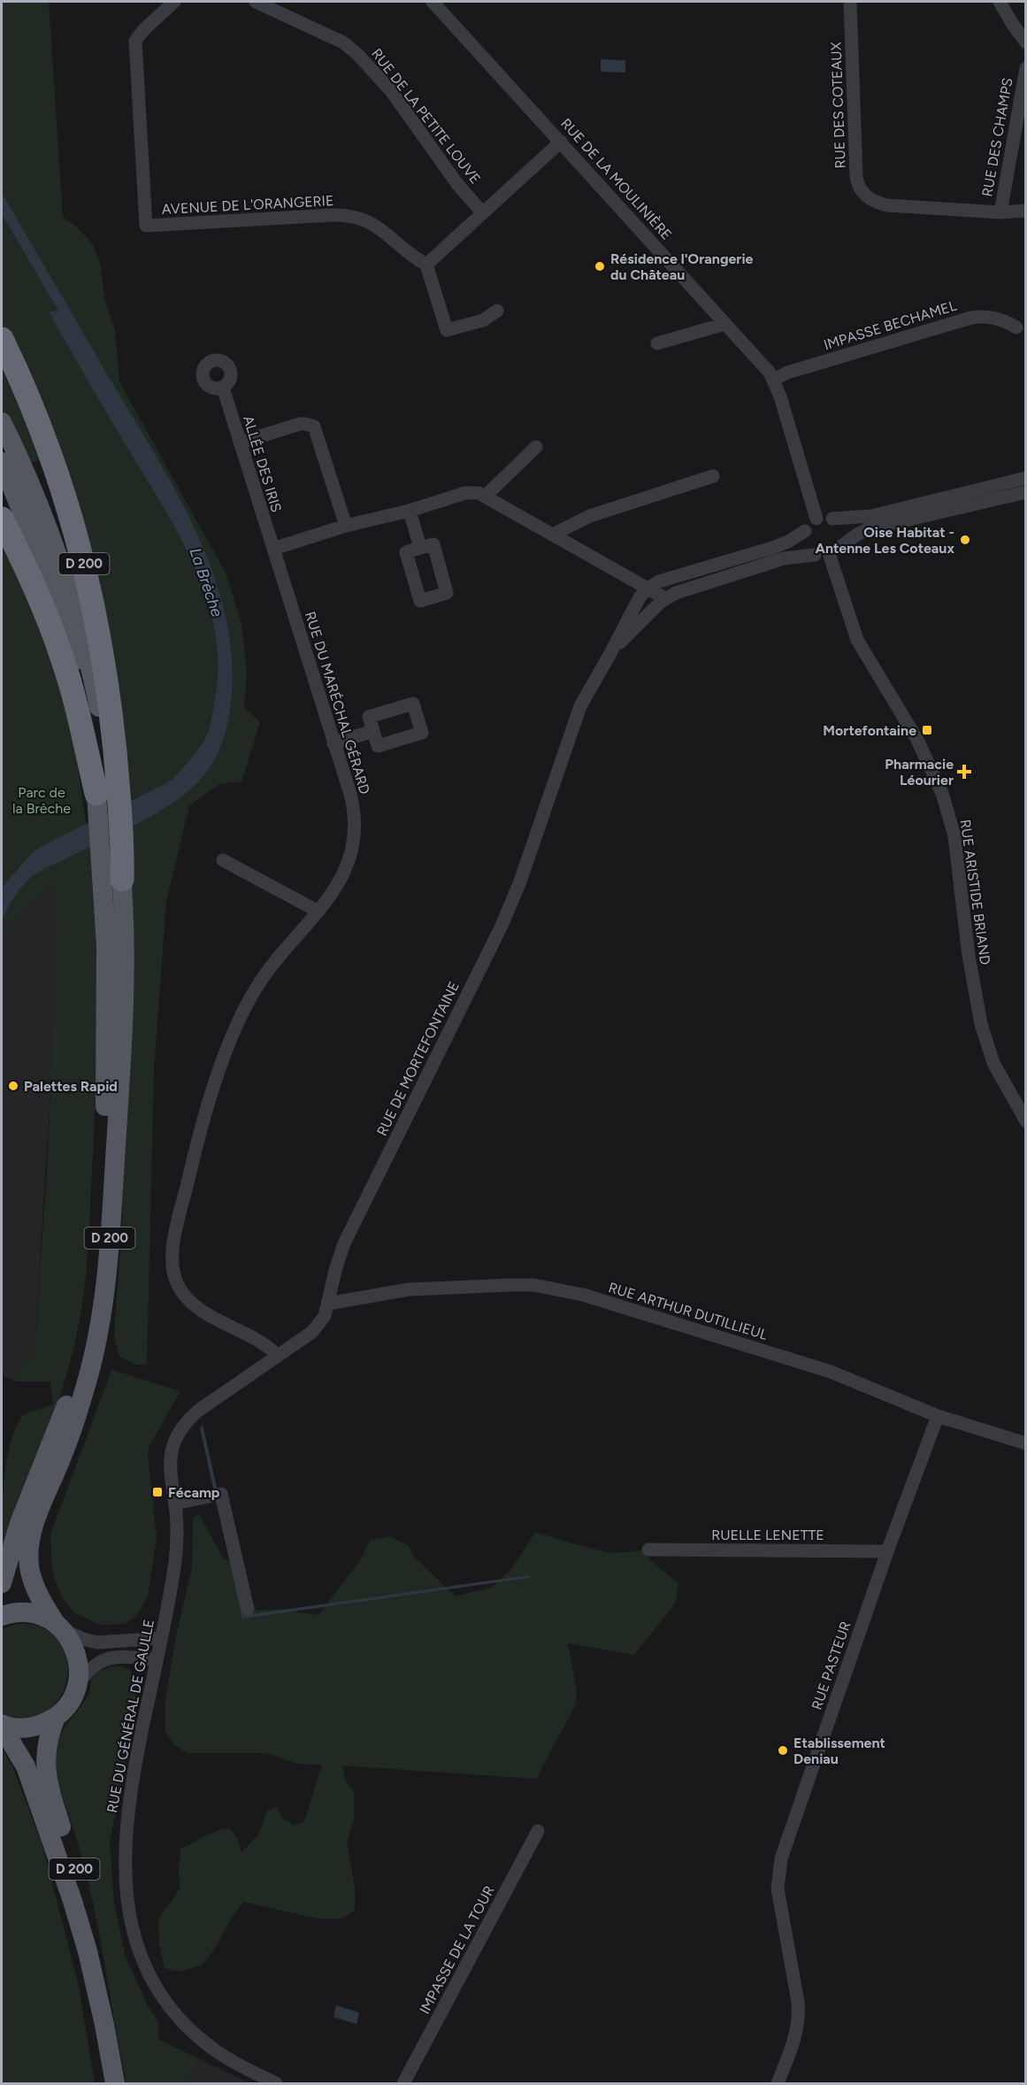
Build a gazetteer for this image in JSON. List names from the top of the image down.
{
  "streets": {
    "highway": ["D 200"],
    "street": [
      "RUE DES COTEAUX",
      "RUE DE LA PETITE LOUVE",
      "RUE DES CHAMPS",
      "RUE DE LA MOULINIÈRE",
      "AVENUE DE L'ORANGERIE",
      "IMPASSE BECHAMEL",
      "ALLÉE DES IRIS",
      "RUE DU MARÉCHAL GÉRARD",
      "RUE ARISTIDE BRIAND",
      "RUE DE MORTEFONTAINE",
      "RUE ARTHUR DUTILLIEUL",
      "RUELLE LENETTE",
      "RUE PASTEUR",
      "RUE DU GÉNÉRAL DE GAULLE",
      "IMPASSE DE LA TOUR"
    ]
  },
  "crossings": [
    ["RUE DES COTEAUX", "RUE DES CHAMPS"],
    ["RUE DE LA MOULINIÈRE", "IMPASSE BECHAMEL"],
    ["ALLÉE DES IRIS", "RUE DU MARÉCHAL GÉRARD"],
    ["RUE DU MARÉCHAL GÉRARD", "RUE DE MORTEFONTAINE"],
    ["RUE ARISTIDE BRIAND", "RUE DE MORTEFONTAINE"],
    ["RUE DE MORTEFONTAINE", "RUE ARTHUR DUTILLIEUL"],
    ["RUE DE MORTEFONTAINE", "RUE DU GÉNÉRAL DE GAULLE"],
    ["RUE ARTHUR DUTILLIEUL", "RUE PASTEUR"],
    ["RUELLE LENETTE", "RUE PASTEUR"]
  ],
  "water": ["La Brèche"],
  "parks": ["Parc de la Brèche"],
  "places": {
    "other": [
      "Résidence l'Orangerie du Château",
      "Oise Habitat - Antenne Les Coteaux",
      "Palettes Rapid",
      "Etablissement Deniau"
    ],
    "transit": ["Mortefontaine", "Fécamp"],
    "health": ["Pharmacie Léourier"]
  }
}
